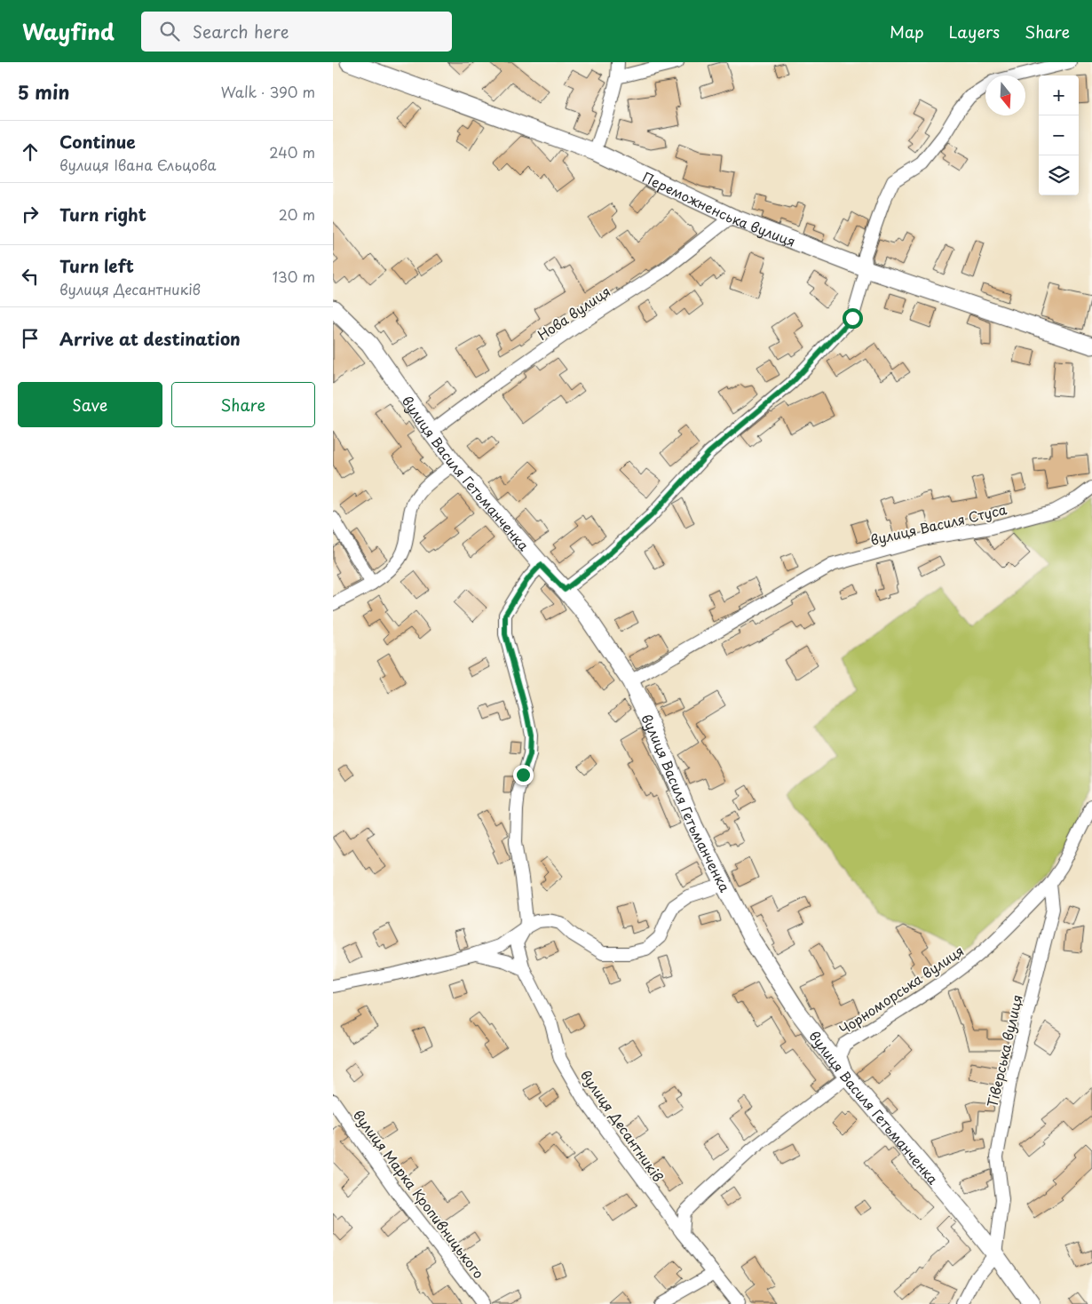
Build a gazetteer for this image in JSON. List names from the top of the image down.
{
  "streets": {
    "street": [
      "Переможненська вулиця",
      "Нова вулиця",
      "вулиця Василя Гетьманченка",
      "вулиця Василя Стуса",
      "Чорноморська вулиця",
      "Тіверська вулиця",
      "вулиця Десантників",
      "вулиця Марка Кропивницького"
    ]
  },
  "crossings": [
    ["Переможненська вулиця", "Нова вулиця"],
    ["Нова вулиця", "вулиця Василя Гетьманченка"],
    ["вулиця Василя Гетьманченка", "вулиця Василя Стуса"],
    ["вулиця Василя Гетьманченка", "Чорноморська вулиця"],
    ["вулиця Василя Гетьманченка", "Тіверська вулиця"],
    ["вулиця Василя Гетьманченка", "вулиця Десантників"],
    ["Чорноморська вулиця", "Тіверська вулиця"]
  ],
  "north": "bottom",
  "page": {
    "header": "Wayfind",
    "search": "Search here",
    "nav": ["Map", "Layers", "Share"],
    "heading": ["5 min", "Walk · 390 m"],
    "map_buttons": ["+", "−"],
    "list": [
      ["Continue", "вулиця Івана Єльцова", "240 m"],
      ["Turn right", "20 m"],
      ["Turn left", "вулиця Десантників", "130 m"],
      "Arrive at destination"
    ],
    "buttons": ["Save", "Share"]
  }
}
